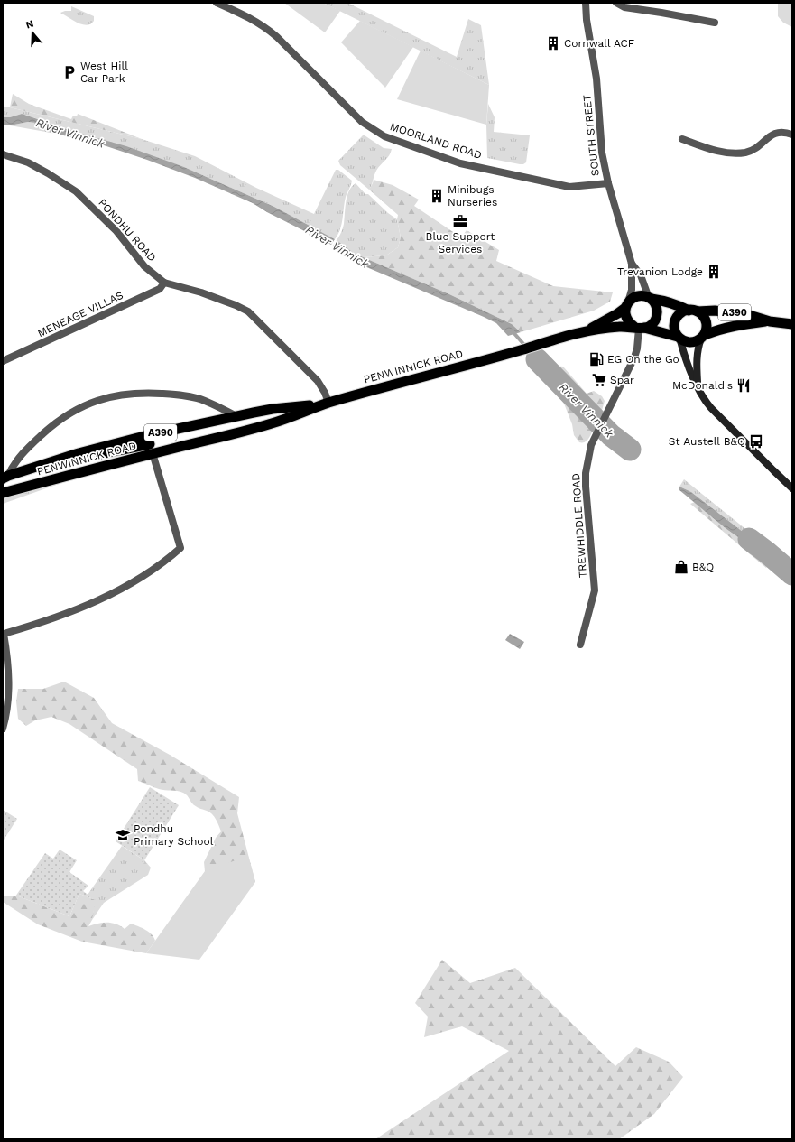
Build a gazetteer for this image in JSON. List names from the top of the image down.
{
  "streets": {
    "highway": ["A390", "PENWINNICK ROAD"],
    "street": [
      "SOUTH STREET",
      "MOORLAND ROAD",
      "PONDHU ROAD",
      "MENEAGE VILLAS",
      "TREWHIDDLE ROAD"
    ]
  },
  "crossings": [
    ["SOUTH STREET", "MOORLAND ROAD"],
    ["SOUTH STREET", "A390"],
    ["SOUTH STREET", "TREWHIDDLE ROAD"],
    ["PONDHU ROAD", "MENEAGE VILLAS"],
    ["PONDHU ROAD", "PENWINNICK ROAD"],
    ["A390", "PENWINNICK ROAD"],
    ["A390", "TREWHIDDLE ROAD"]
  ],
  "water": ["River Vinnick"],
  "places": {
    "building": ["Cornwall ACF", "Minibugs Nurseries", "Trevanion Lodge"],
    "parking": ["West Hill Car Park"],
    "office": ["Blue Support Services"],
    "fuel station": ["EG On the Go"],
    "supermarket": ["Spar"],
    "restaurant": ["McDonald's"],
    "bus stop": ["St Austell B&Q"],
    "shop": ["B&Q"],
    "school or university": ["Pondhu Primary School"]
  },
  "north": "top"
}
